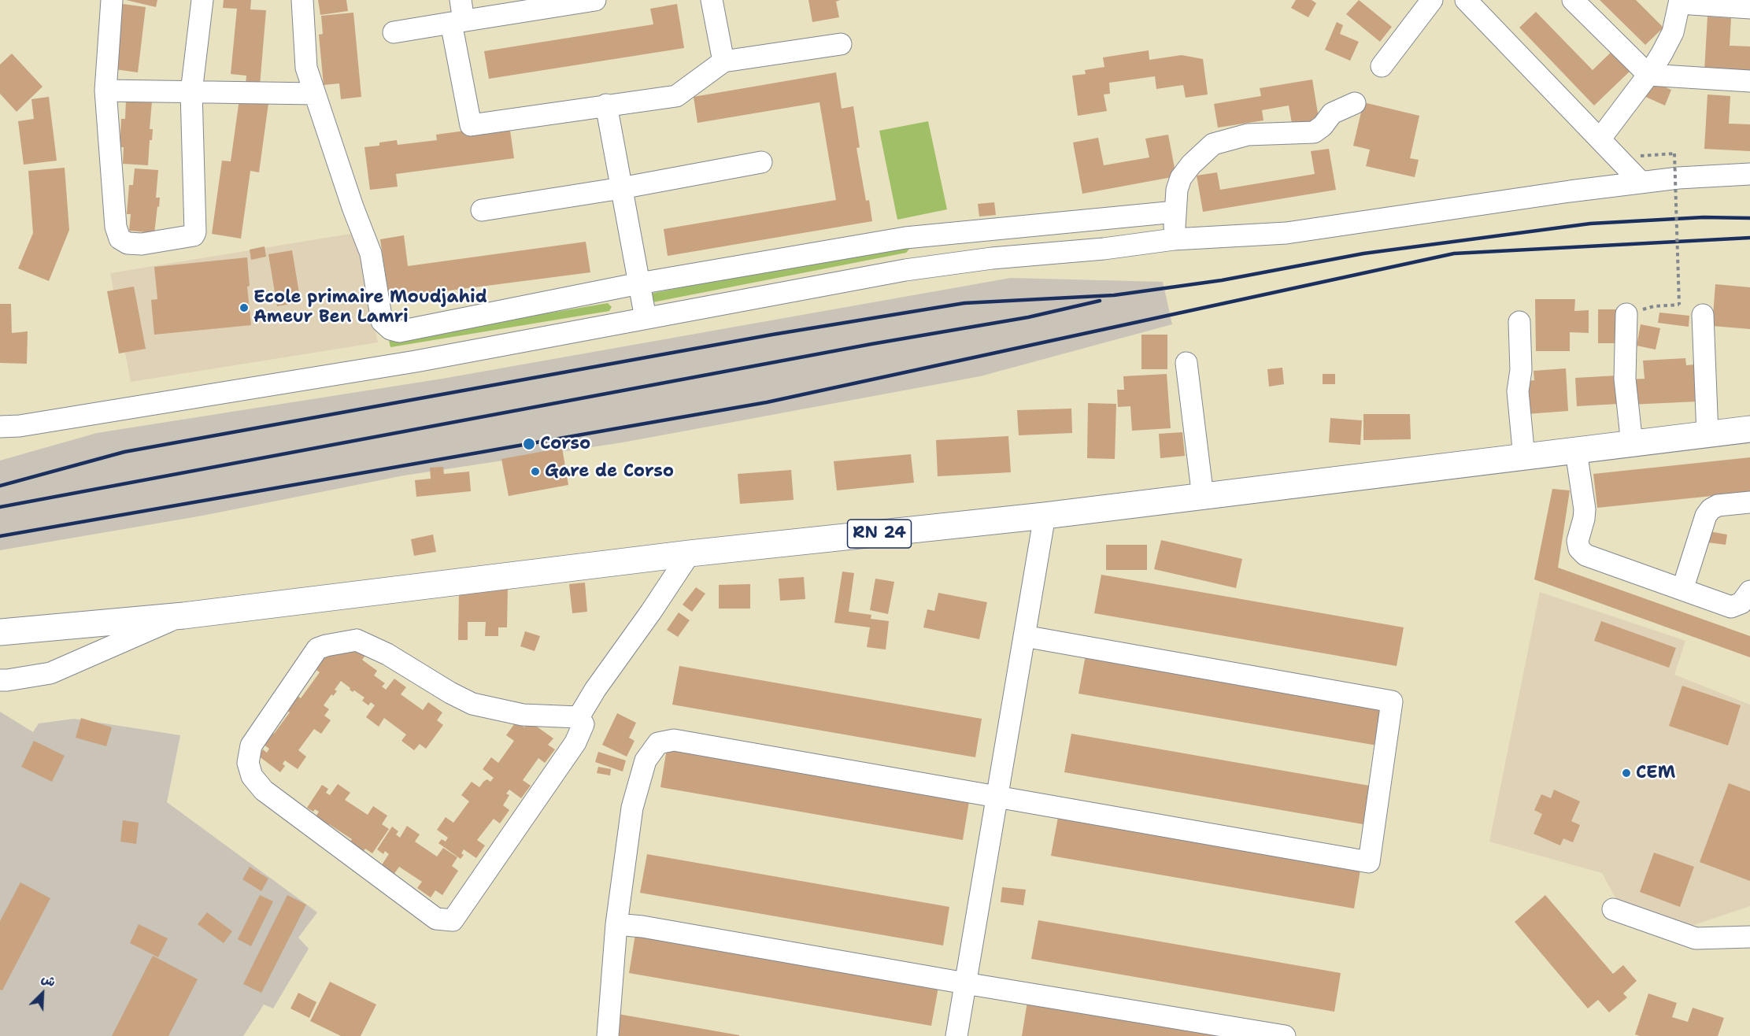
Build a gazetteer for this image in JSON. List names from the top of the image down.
{
  "streets": {
    "main road": ["RN 24"]
  },
  "places": [
    "Ecole primaire Moudjahid Ameur Ben Lamri",
    "Corso",
    "Gare de Corso",
    "CEM"
  ],
  "north": "top right"
}
